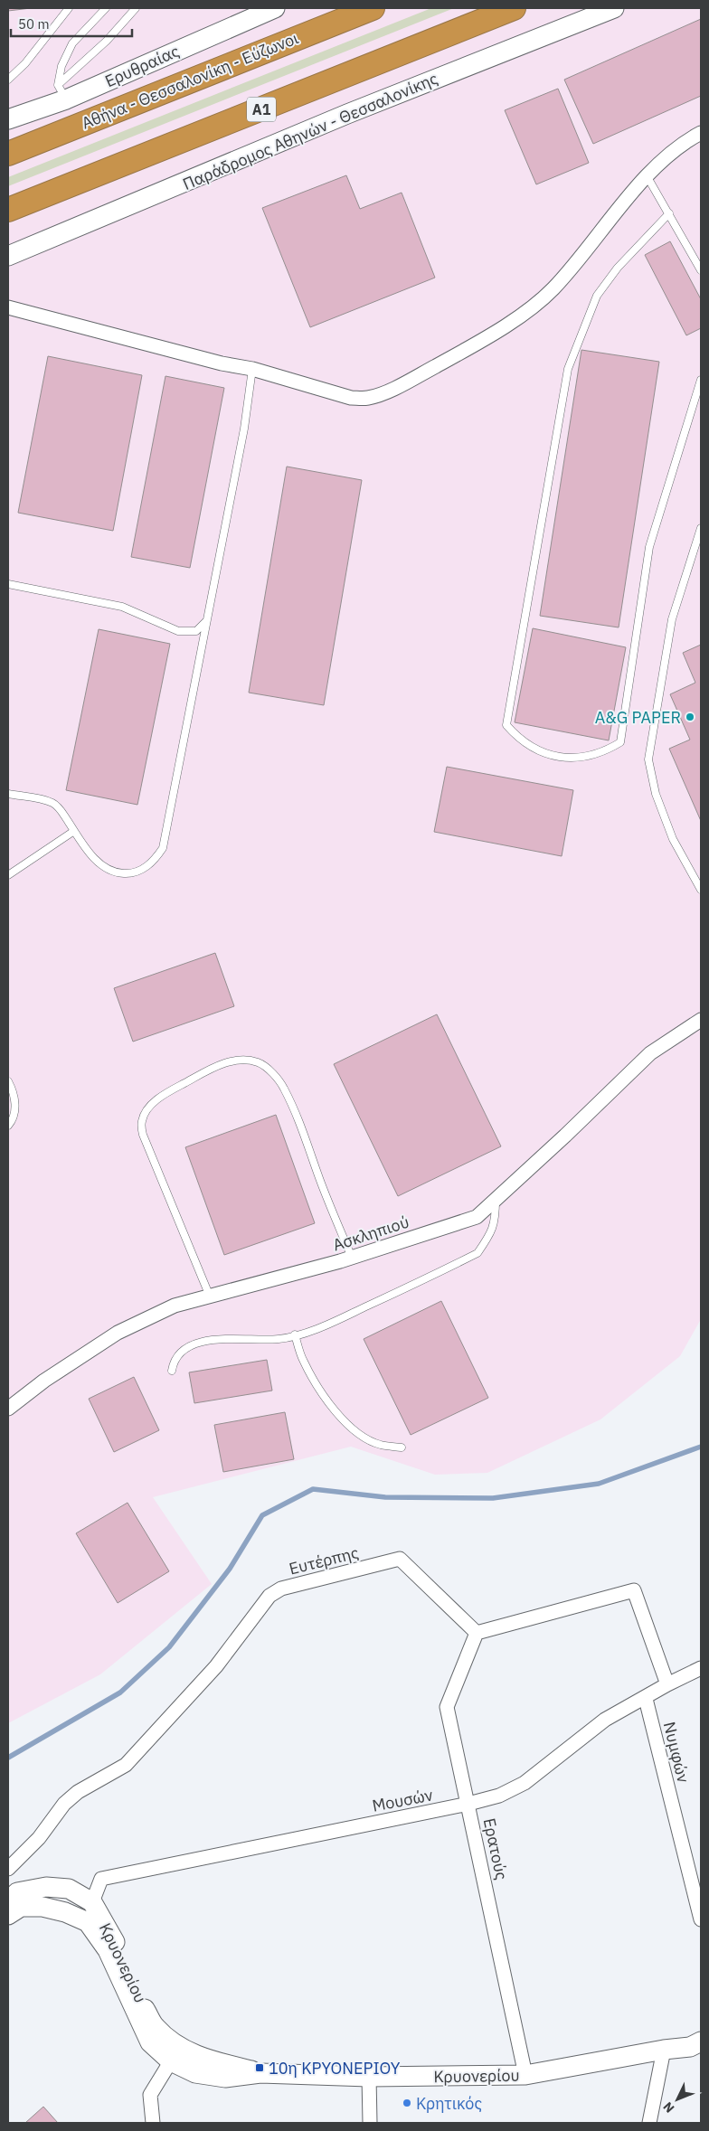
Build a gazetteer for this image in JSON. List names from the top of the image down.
{
  "streets": {
    "highway": ["Αθήνα - Θεσσαλονίκη - Εύζωνοι", "Α1"],
    "main road": ["Ερυθραίας", "Παράδρομος Αθηνών - Θεσσαλονίκης", "Κρυονερίου"],
    "street": [
      "Ασκληπιού",
      "Ευτέρπης",
      "Νυμφών",
      "Μουσών",
      "Ερατούς"
    ]
  },
  "crossings": [
    ["Ευτέρπης", "Ερατούς"],
    ["Νυμφών", "Μουσών"],
    ["Μουσών", "Ερατούς"],
    ["Μουσών", "Κρυονερίου"],
    ["Ερατούς", "Κρυονερίου"]
  ],
  "places": {
    "other": ["A&G PAPER", "Κρητικός"],
    "transit": ["10η ΚΡΥΟΝΕΡΙΟΥ"]
  },
  "scale_bar": "50 m",
  "north": "bottom left"
}
